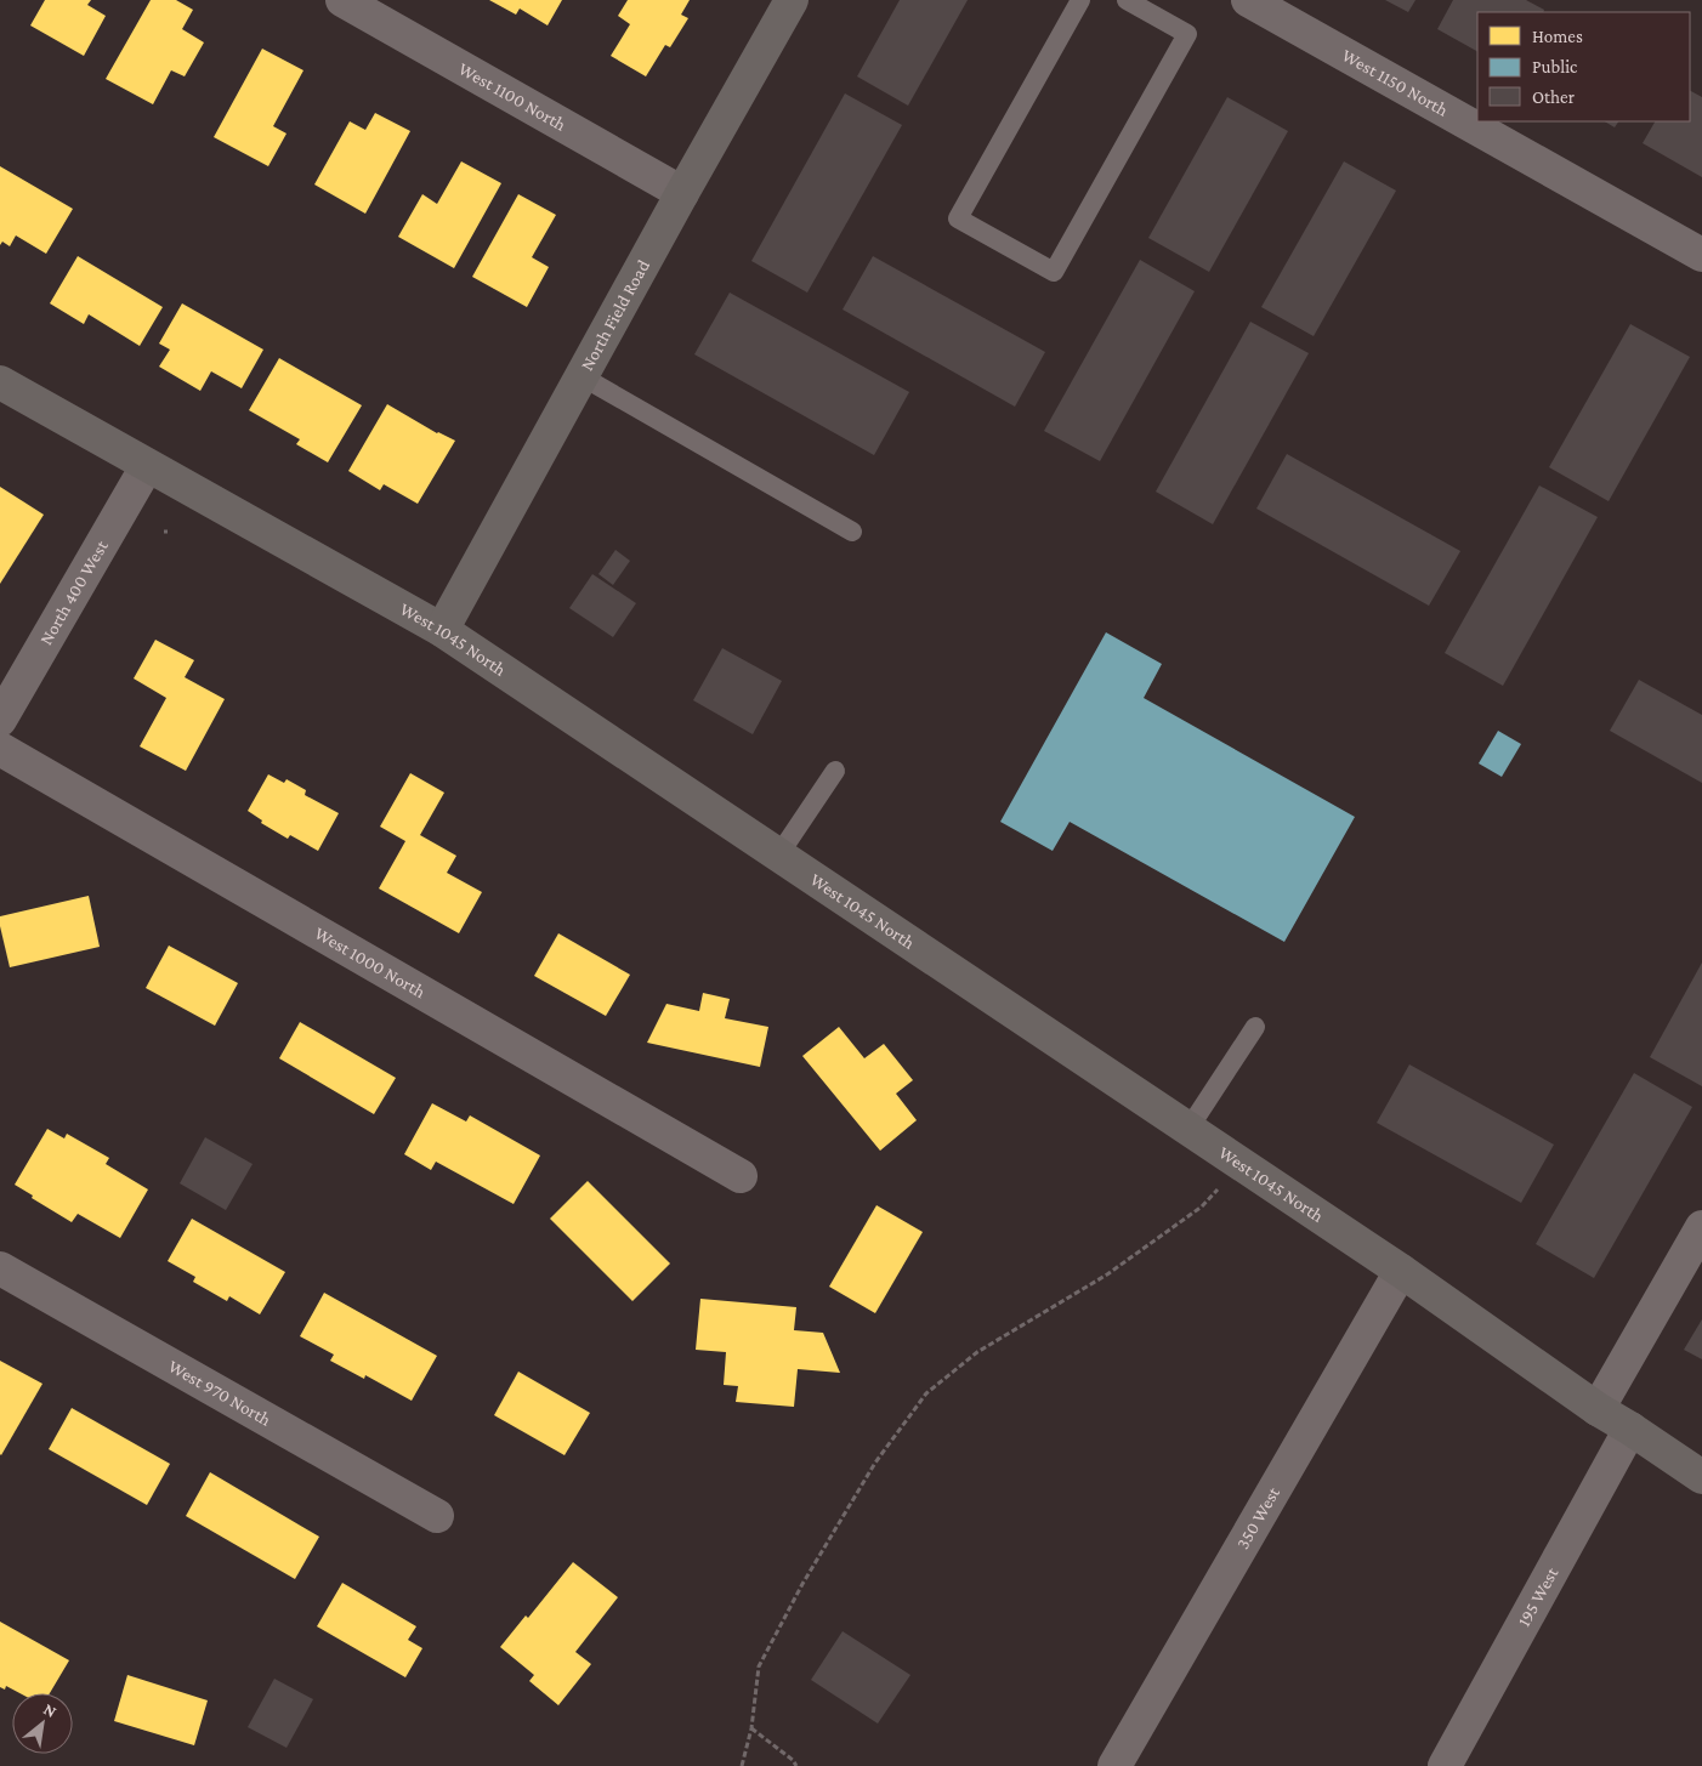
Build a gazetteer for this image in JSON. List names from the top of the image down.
{
  "streets": {
    "main road": ["North Field Road", "West 1045 North"],
    "street": [
      "West 1150 North",
      "West 1100 North",
      "North 400 West",
      "West 1000 North",
      "West 970 North",
      "350 West",
      "195 West"
    ]
  },
  "crossings": [
    ["West 1100 North", "North Field Road"],
    ["North Field Road", "West 1045 North"],
    ["North 400 West", "West 1045 North"],
    ["West 1045 North", "350 West"],
    ["West 1045 North", "195 West"]
  ],
  "legend": ["Homes", "Public", "Other"],
  "north": "top right"
}
